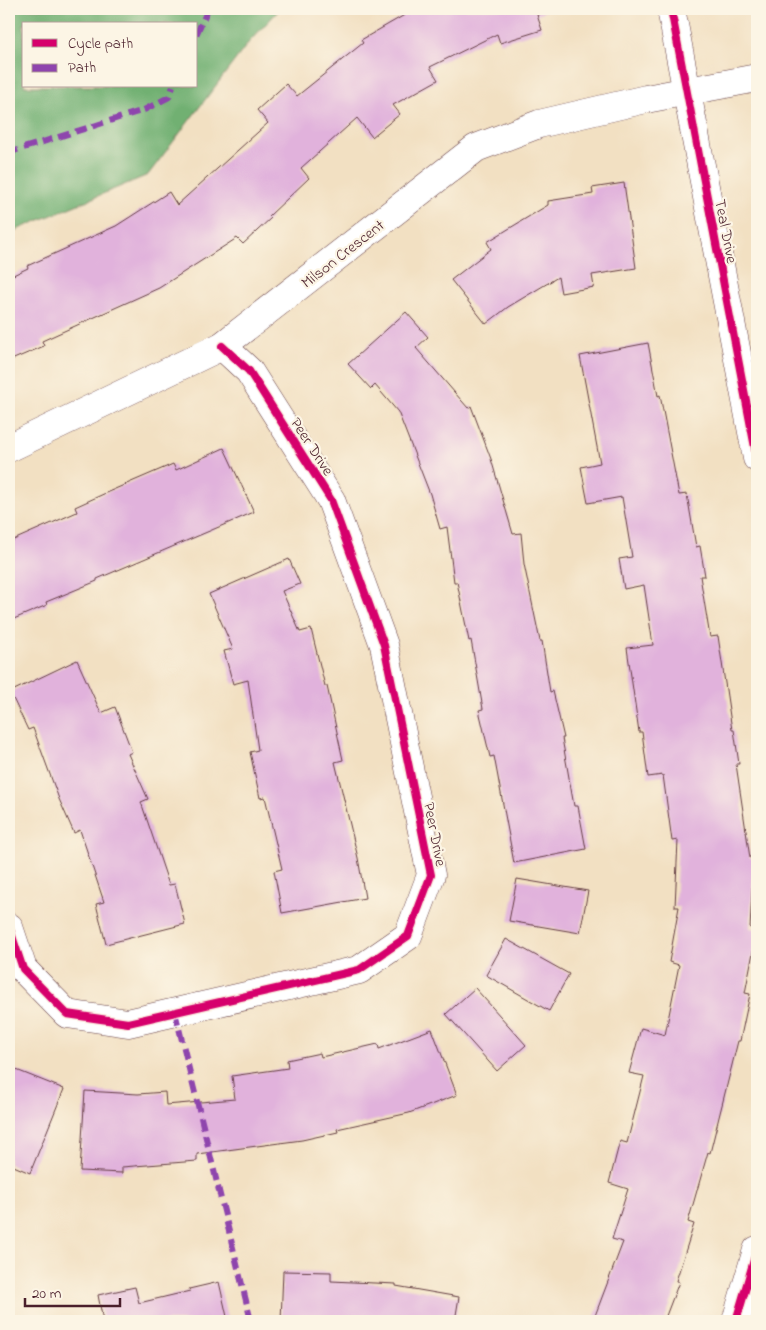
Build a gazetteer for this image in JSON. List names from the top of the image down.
{
  "streets": {
    "street": ["Teal Drive", "Milson Crescent", "Peer Drive"]
  },
  "crossings": [
    ["Teal Drive", "Milson Crescent"],
    ["Milson Crescent", "Peer Drive"]
  ],
  "legend": ["Cycle path", "Path"],
  "scale_bar": "20 m"
}
